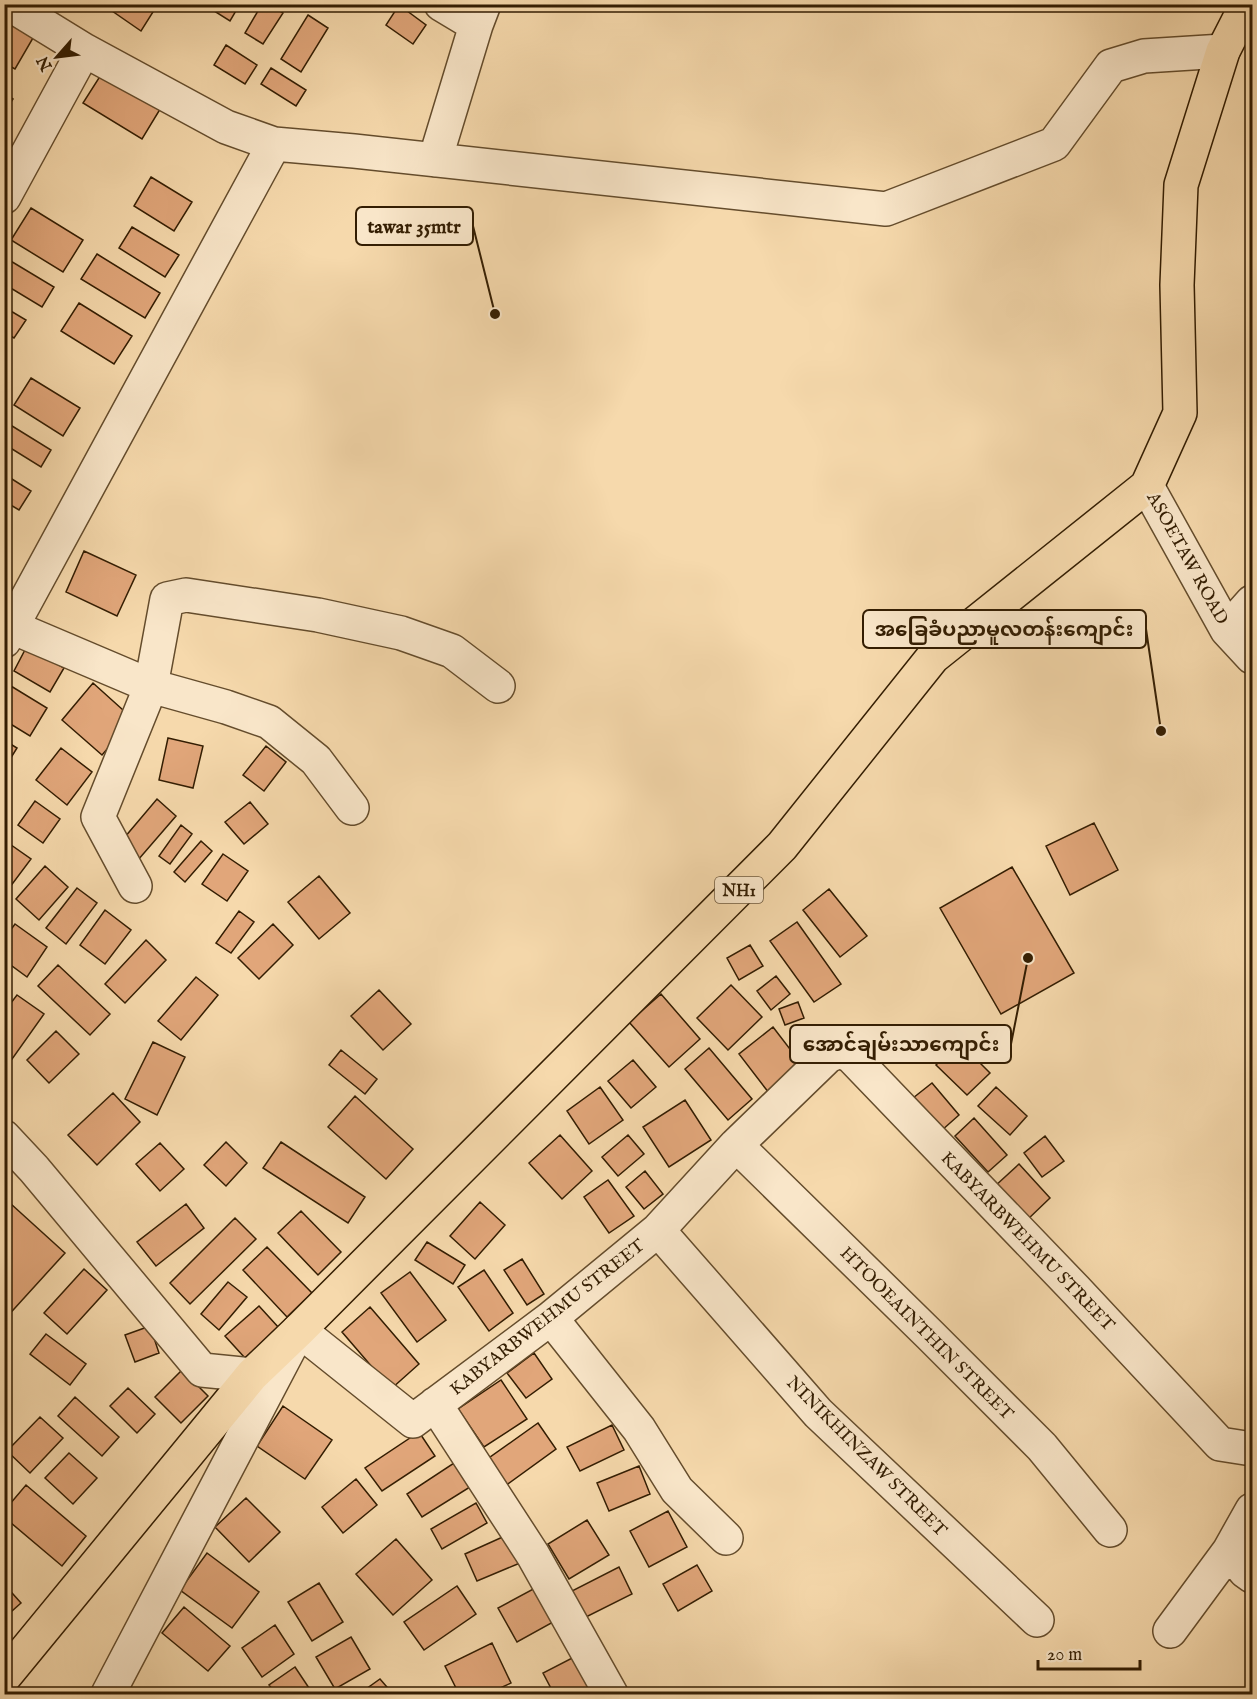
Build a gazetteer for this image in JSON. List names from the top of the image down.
{
  "streets": {
    "highway": ["NH1"],
    "street": [
      "ASOETAW ROAD",
      "KABYARBWEHMU STREET",
      "HTOOEAINTHIN STREET",
      "NINIKHINZAW STREET"
    ]
  },
  "crossings": [
    ["ASOETAW ROAD", "NH1"],
    ["NH1", "KABYARBWEHMU STREET"],
    ["KABYARBWEHMU STREET", "HTOOEAINTHIN STREET"],
    ["KABYARBWEHMU STREET", "NINIKHINZAW STREET"]
  ],
  "places": ["tawar 35mtr", "အခြေခံပညာမူလတန်းကျောင်း", "အောင်ချမ်းသာကျောင်း"],
  "scale_bar": "20 m",
  "north": "bottom left"
}
